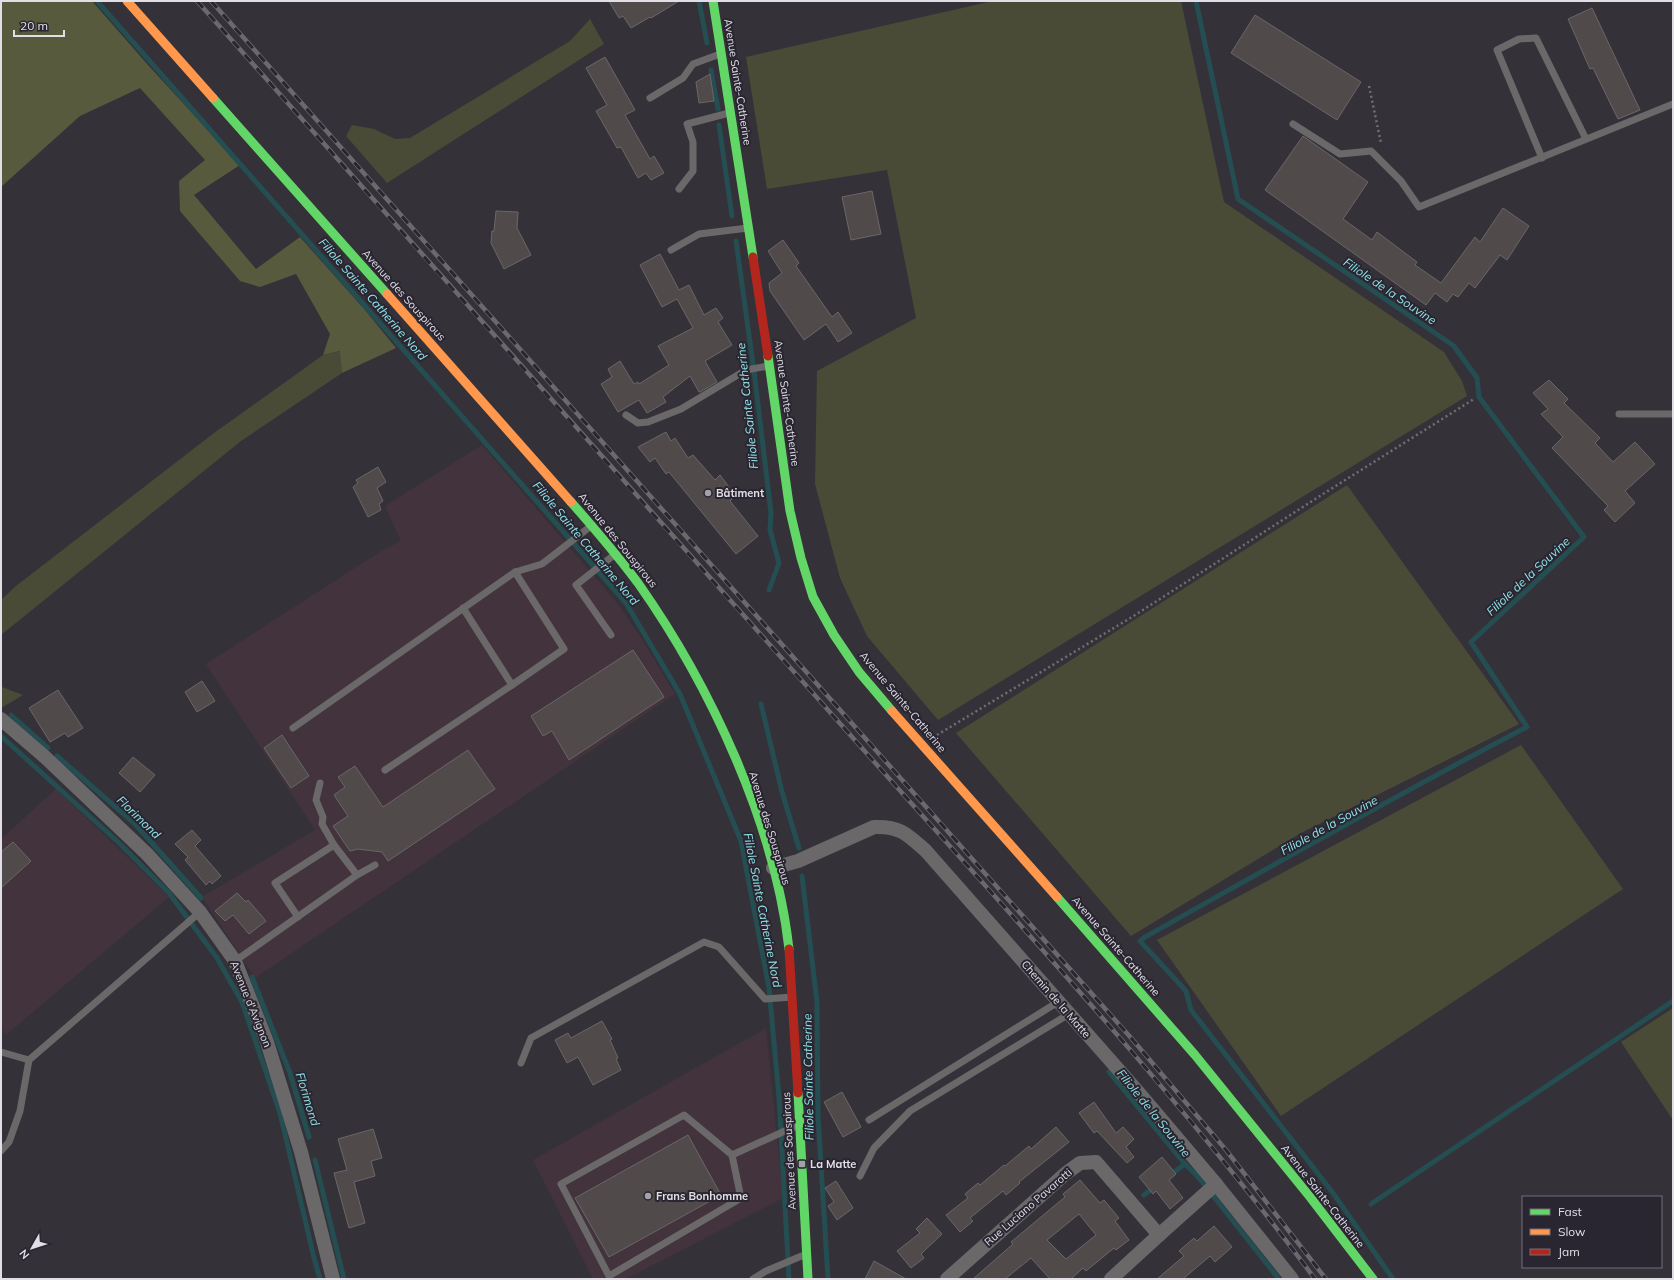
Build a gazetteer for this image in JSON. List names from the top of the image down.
{
  "streets": {
    "main road": ["Avenue Sainte-Catherine", "Avenue des Souspirous"],
    "street": ["Chemin de la Matte", "Avenue d'Avignon", "Rue Luciano Pavarotti"]
  },
  "crossings": [
    ["Avenue des Souspirous", "Chemin de la Matte"]
  ],
  "water": [
    "Filiole de la Souvine",
    "Filiole Sainte Catherine Nord",
    "Filiole Sainte Catherine",
    "Florimond"
  ],
  "places": {
    "other": ["Bâtiment", "Frans Bonhomme"],
    "transit": ["La Matte"]
  },
  "legend": ["Fast", "Slow", "Jam"],
  "scale_bar": "20 m",
  "north": "bottom left"
}
